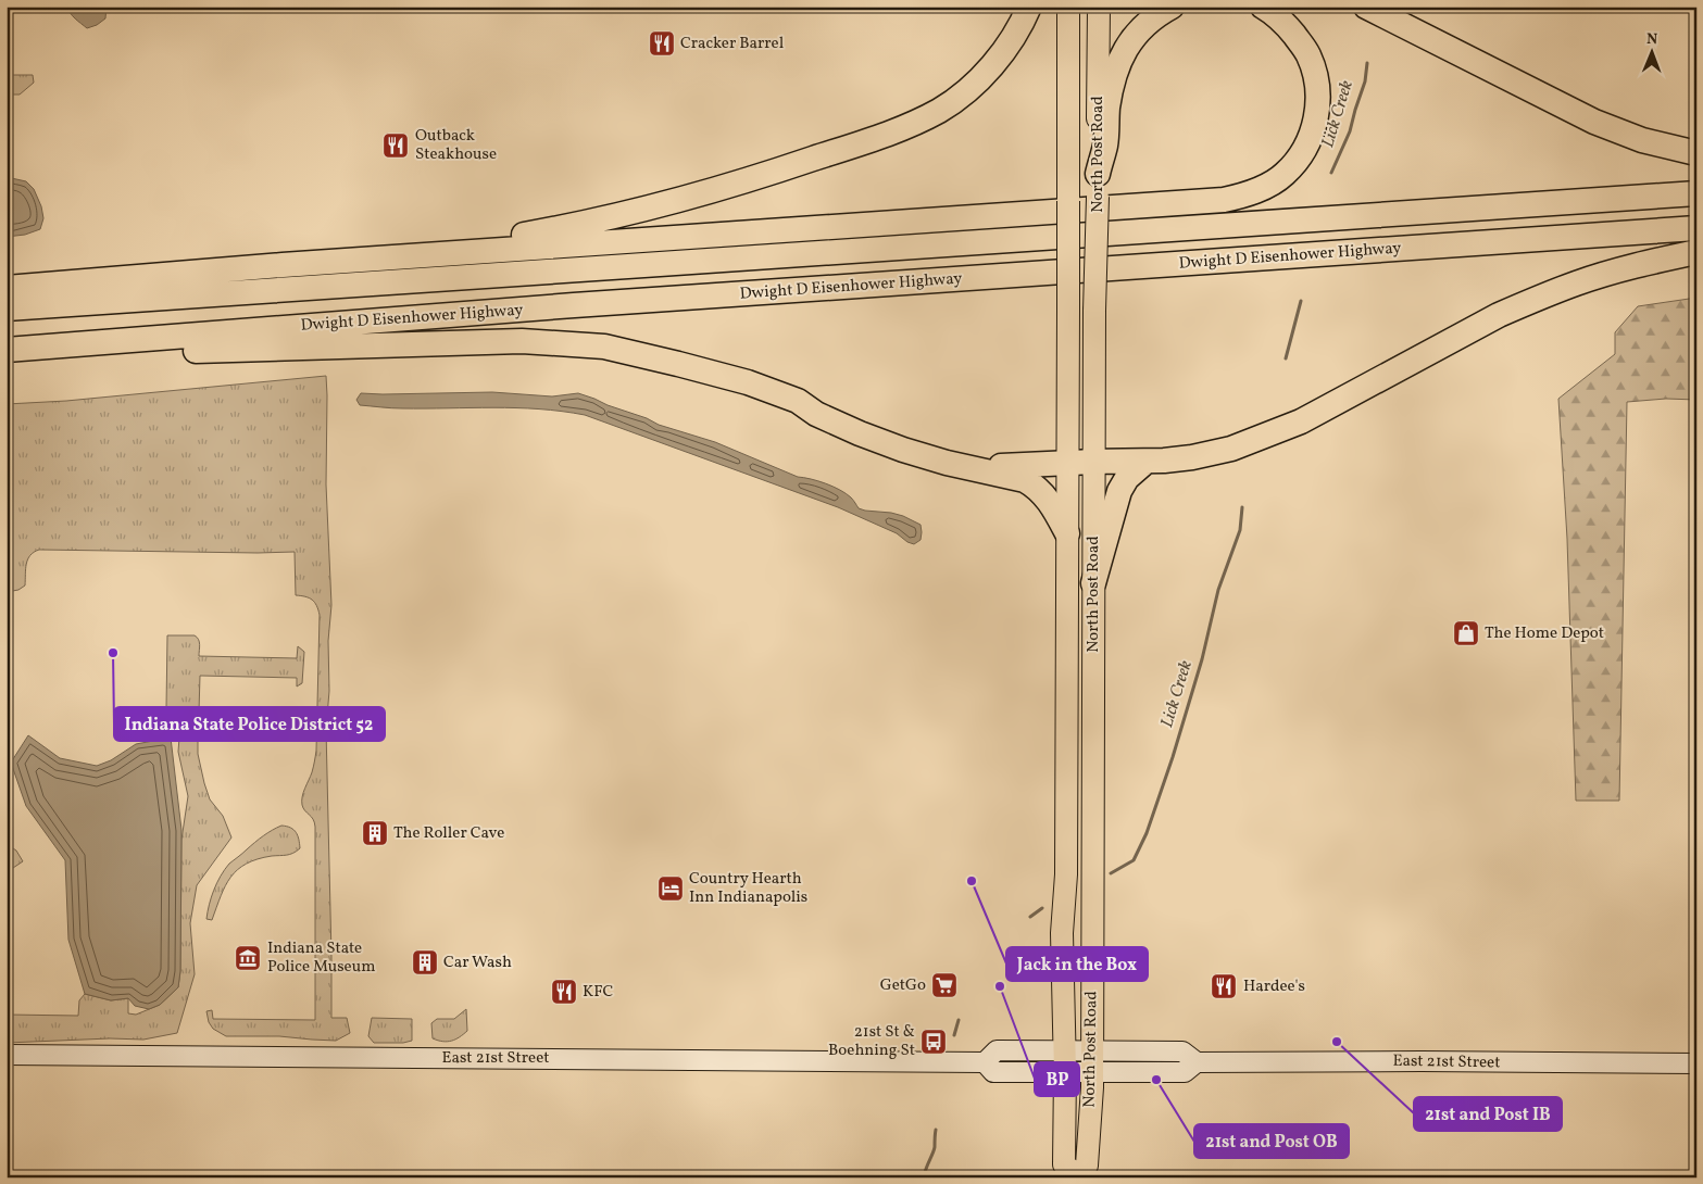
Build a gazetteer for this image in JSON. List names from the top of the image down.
{
  "streets": {
    "highway": ["Dwight D Eisenhower Highway"],
    "main road": ["North Post Road", "East 21st Street"]
  },
  "crossings": [
    ["North Post Road", "East 21st Street"]
  ],
  "water": ["Lick Creek"],
  "places": {
    "restaurant": [
      "Cracker Barrel",
      "Outback Steakhouse",
      "Hardee's",
      "KFC"
    ],
    "shop": ["The Home Depot"],
    "other": [
      "Indiana State Police District 52",
      "Jack in the Box",
      "BP",
      "21st and Post IB",
      "21st and Post OB"
    ],
    "building": ["The Roller Cave", "Car Wash"],
    "hotel": ["Country Hearth Inn Indianapolis"],
    "museum": ["Indiana State Police Museum"],
    "supermarket": ["GetGo"],
    "bus stop": ["21st St & Boehning St"]
  },
  "north": "top"
}
